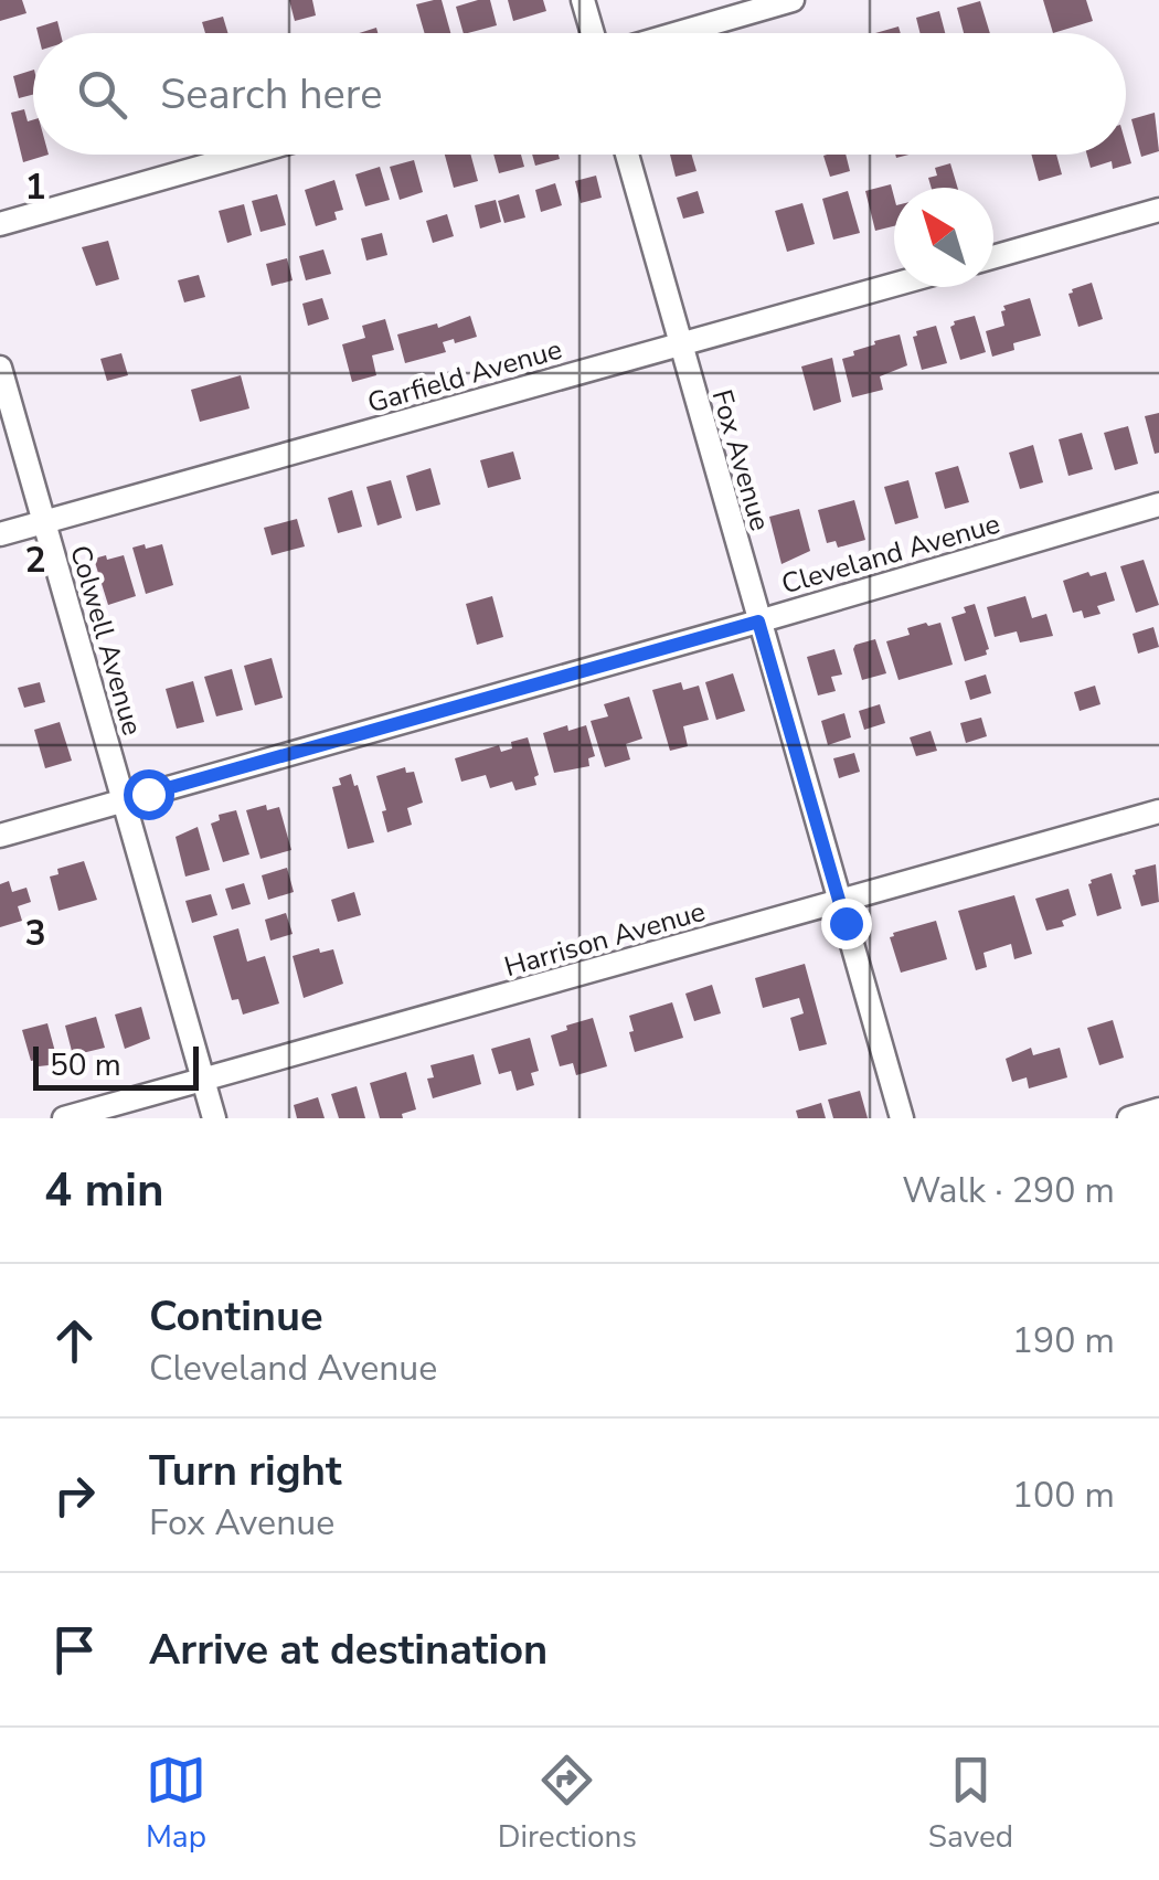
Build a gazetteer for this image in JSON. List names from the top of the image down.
{
  "streets": {
    "street": [
      "Garfield Avenue",
      "Fox Avenue",
      "Cleveland Avenue",
      "Colwell Avenue",
      "Harrison Avenue"
    ]
  },
  "crossings": [
    ["Garfield Avenue", "Fox Avenue"],
    ["Garfield Avenue", "Colwell Avenue"],
    ["Fox Avenue", "Cleveland Avenue"],
    ["Fox Avenue", "Harrison Avenue"],
    ["Cleveland Avenue", "Colwell Avenue"],
    ["Colwell Avenue", "Harrison Avenue"]
  ],
  "scale_bar": "50 m",
  "north": "top left",
  "page": {
    "search": "Search here",
    "scale": "50 m",
    "heading": ["4 min", "Walk · 290 m"],
    "list": [
      ["Continue", "Cleveland Avenue", "190 m"],
      ["Turn right", "Fox Avenue", "100 m"],
      "Arrive at destination"
    ],
    "nav": ["Map", "Directions", "Saved"]
  },
  "grid": {
    "rows": ["1", "2", "3"]
  }
}
